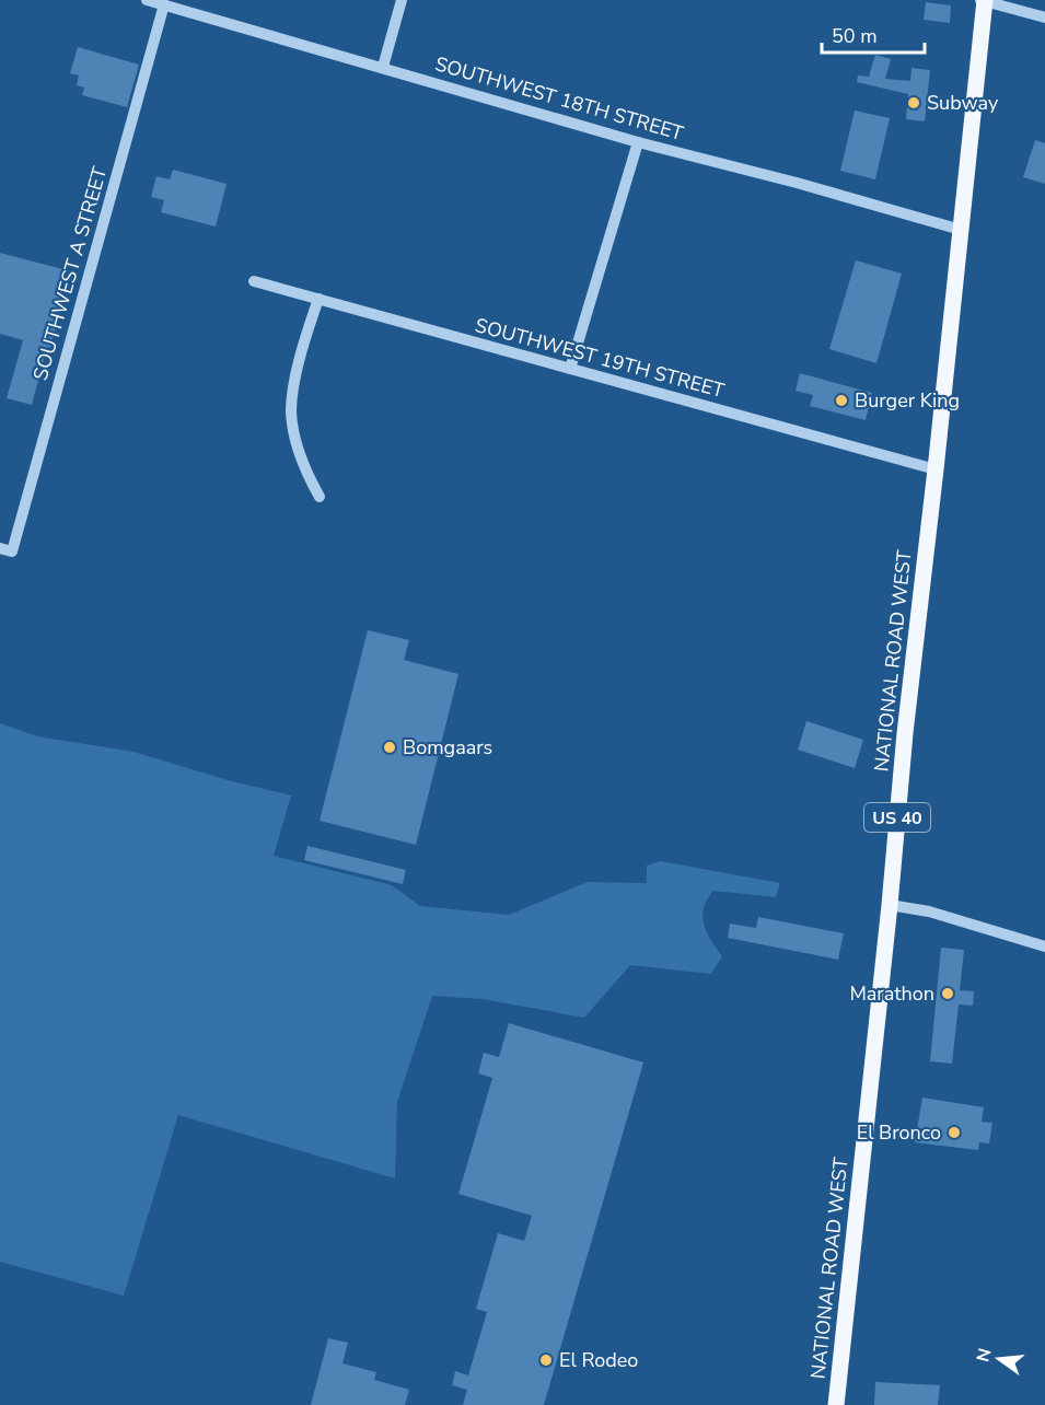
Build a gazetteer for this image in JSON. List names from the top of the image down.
{
  "streets": {
    "main road": ["NATIONAL ROAD WEST", "US 40"],
    "street": ["SOUTHWEST 18TH STREET", "SOUTHWEST A STREET", "SOUTHWEST 19TH STREET"]
  },
  "crossings": [
    ["SOUTHWEST 18TH STREET", "SOUTHWEST A STREET"],
    ["SOUTHWEST 18TH STREET", "NATIONAL ROAD WEST"],
    ["SOUTHWEST 19TH STREET", "NATIONAL ROAD WEST"]
  ],
  "places": [
    "Subway",
    "Burger King",
    "Bomgaars",
    "Marathon",
    "El Bronco",
    "El Rodeo"
  ],
  "scale_bar": "50 m",
  "north": "left"
}
